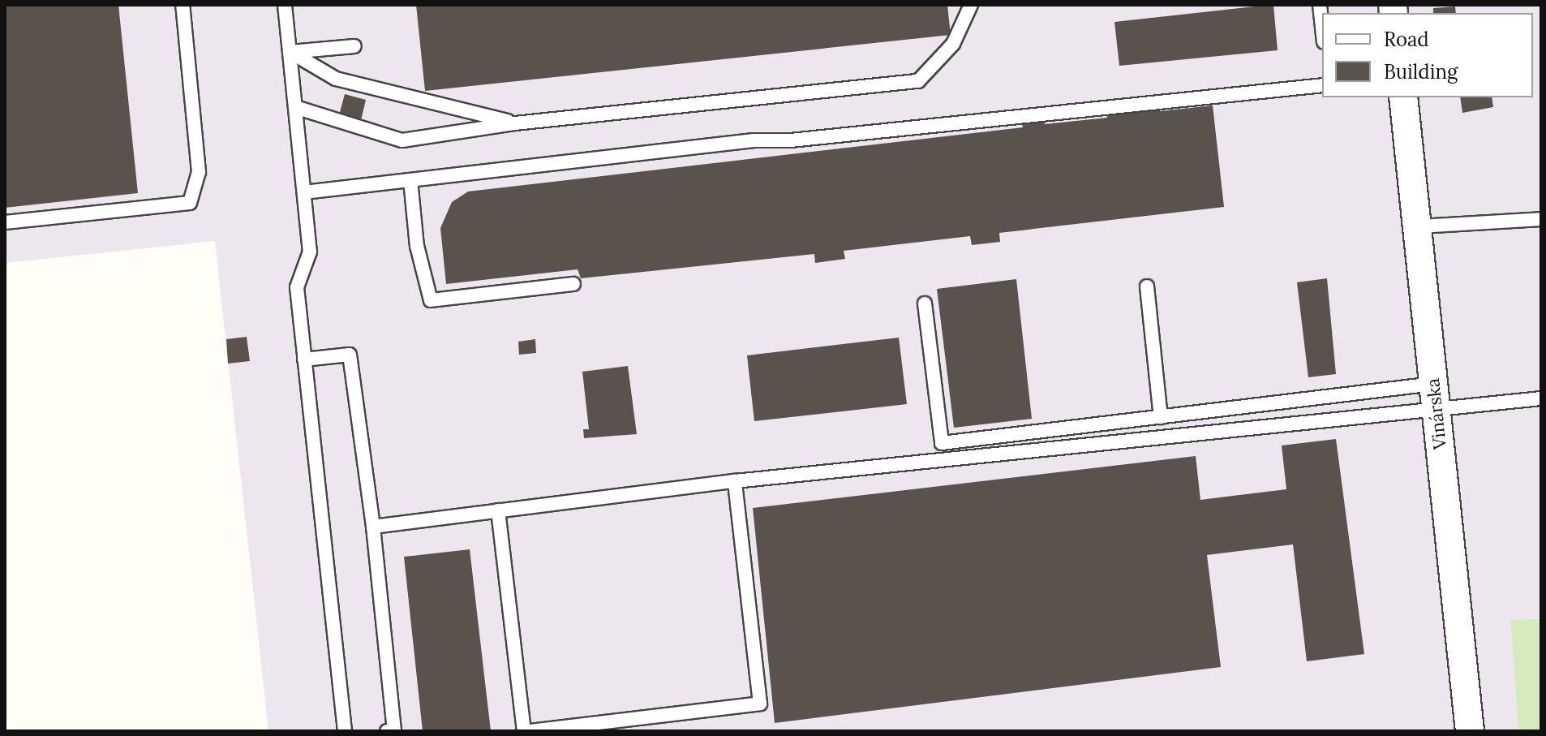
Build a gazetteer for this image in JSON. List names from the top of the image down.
{
  "streets": {
    "street": ["Vinárska"]
  },
  "legend": ["Road", "Building"]
}
